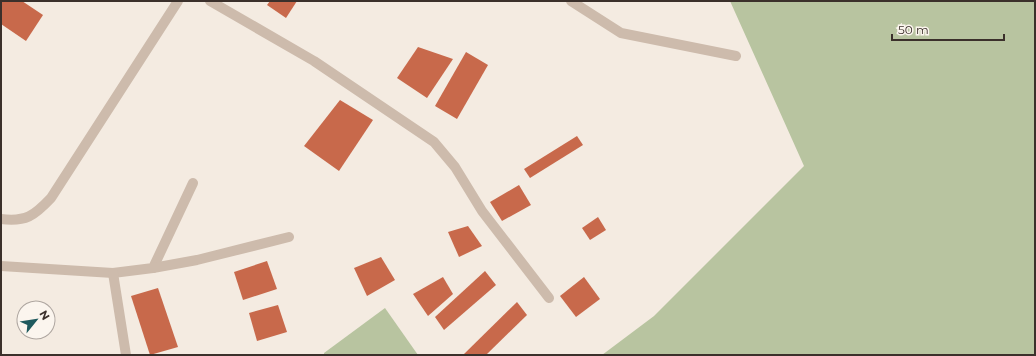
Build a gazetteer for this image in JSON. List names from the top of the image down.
{
  "scale_bar": "50 m",
  "north": "top right"
}
